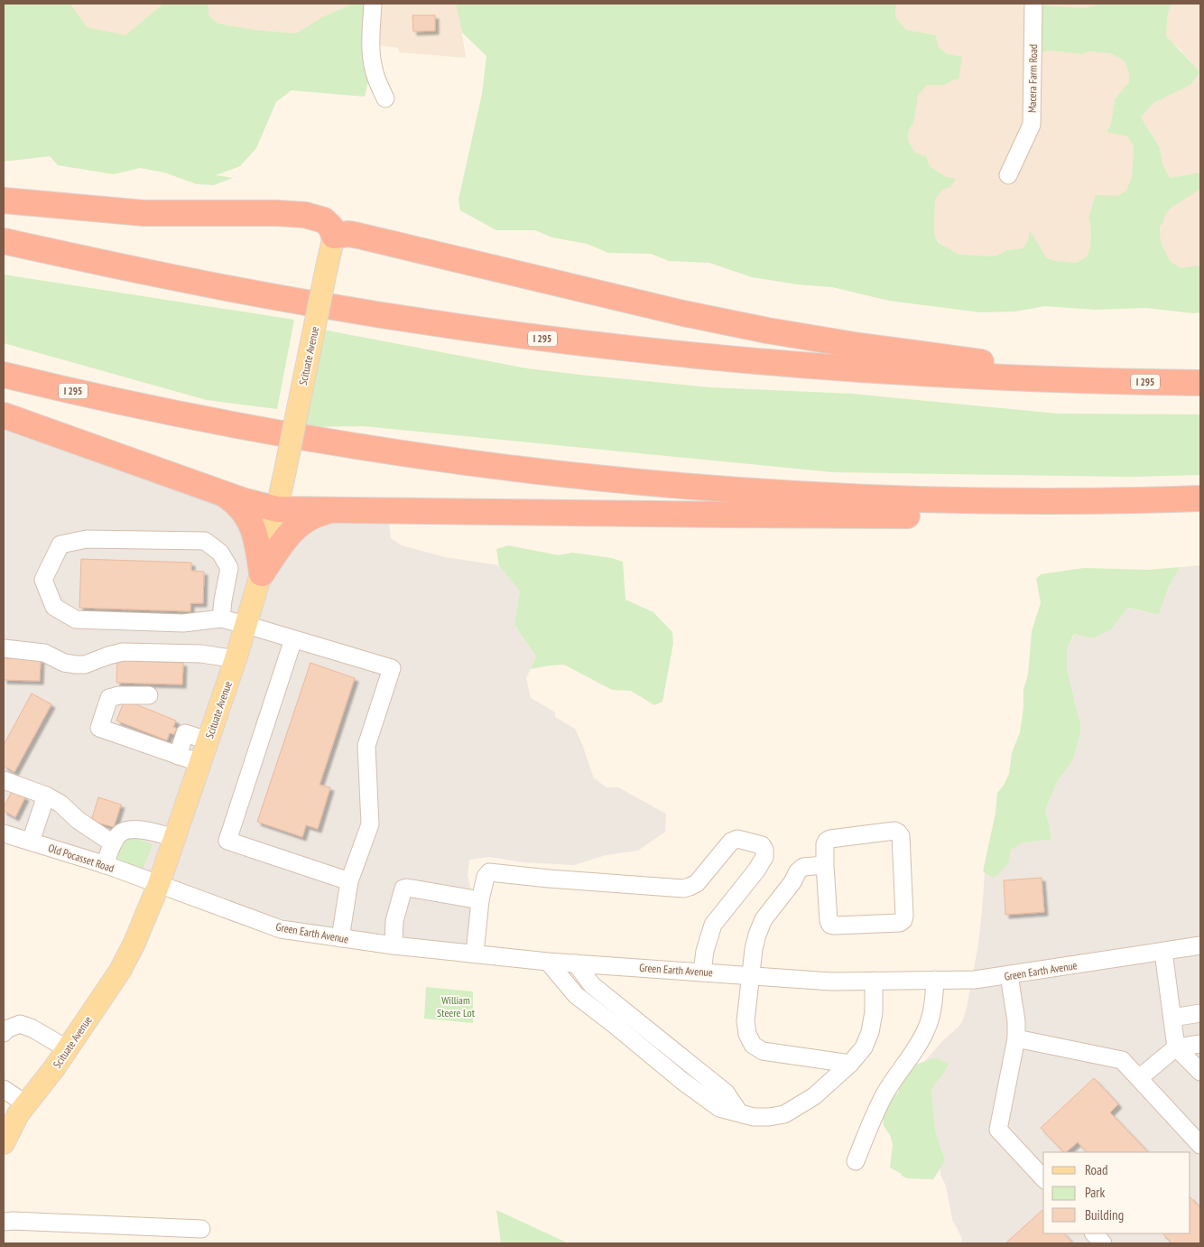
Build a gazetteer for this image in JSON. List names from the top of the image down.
{
  "streets": {
    "highway": ["I 295"],
    "main road": ["Scituate Avenue"],
    "street": ["Macera Farm Road", "Old Pocasset Road", "Green Earth Avenue"]
  },
  "crossings": [
    ["Scituate Avenue", "Old Pocasset Road"],
    ["Scituate Avenue", "Green Earth Avenue"],
    ["Old Pocasset Road", "Green Earth Avenue"]
  ],
  "parks": ["William Steere Lot"],
  "legend": ["Road", "Park", "Building"]
}
